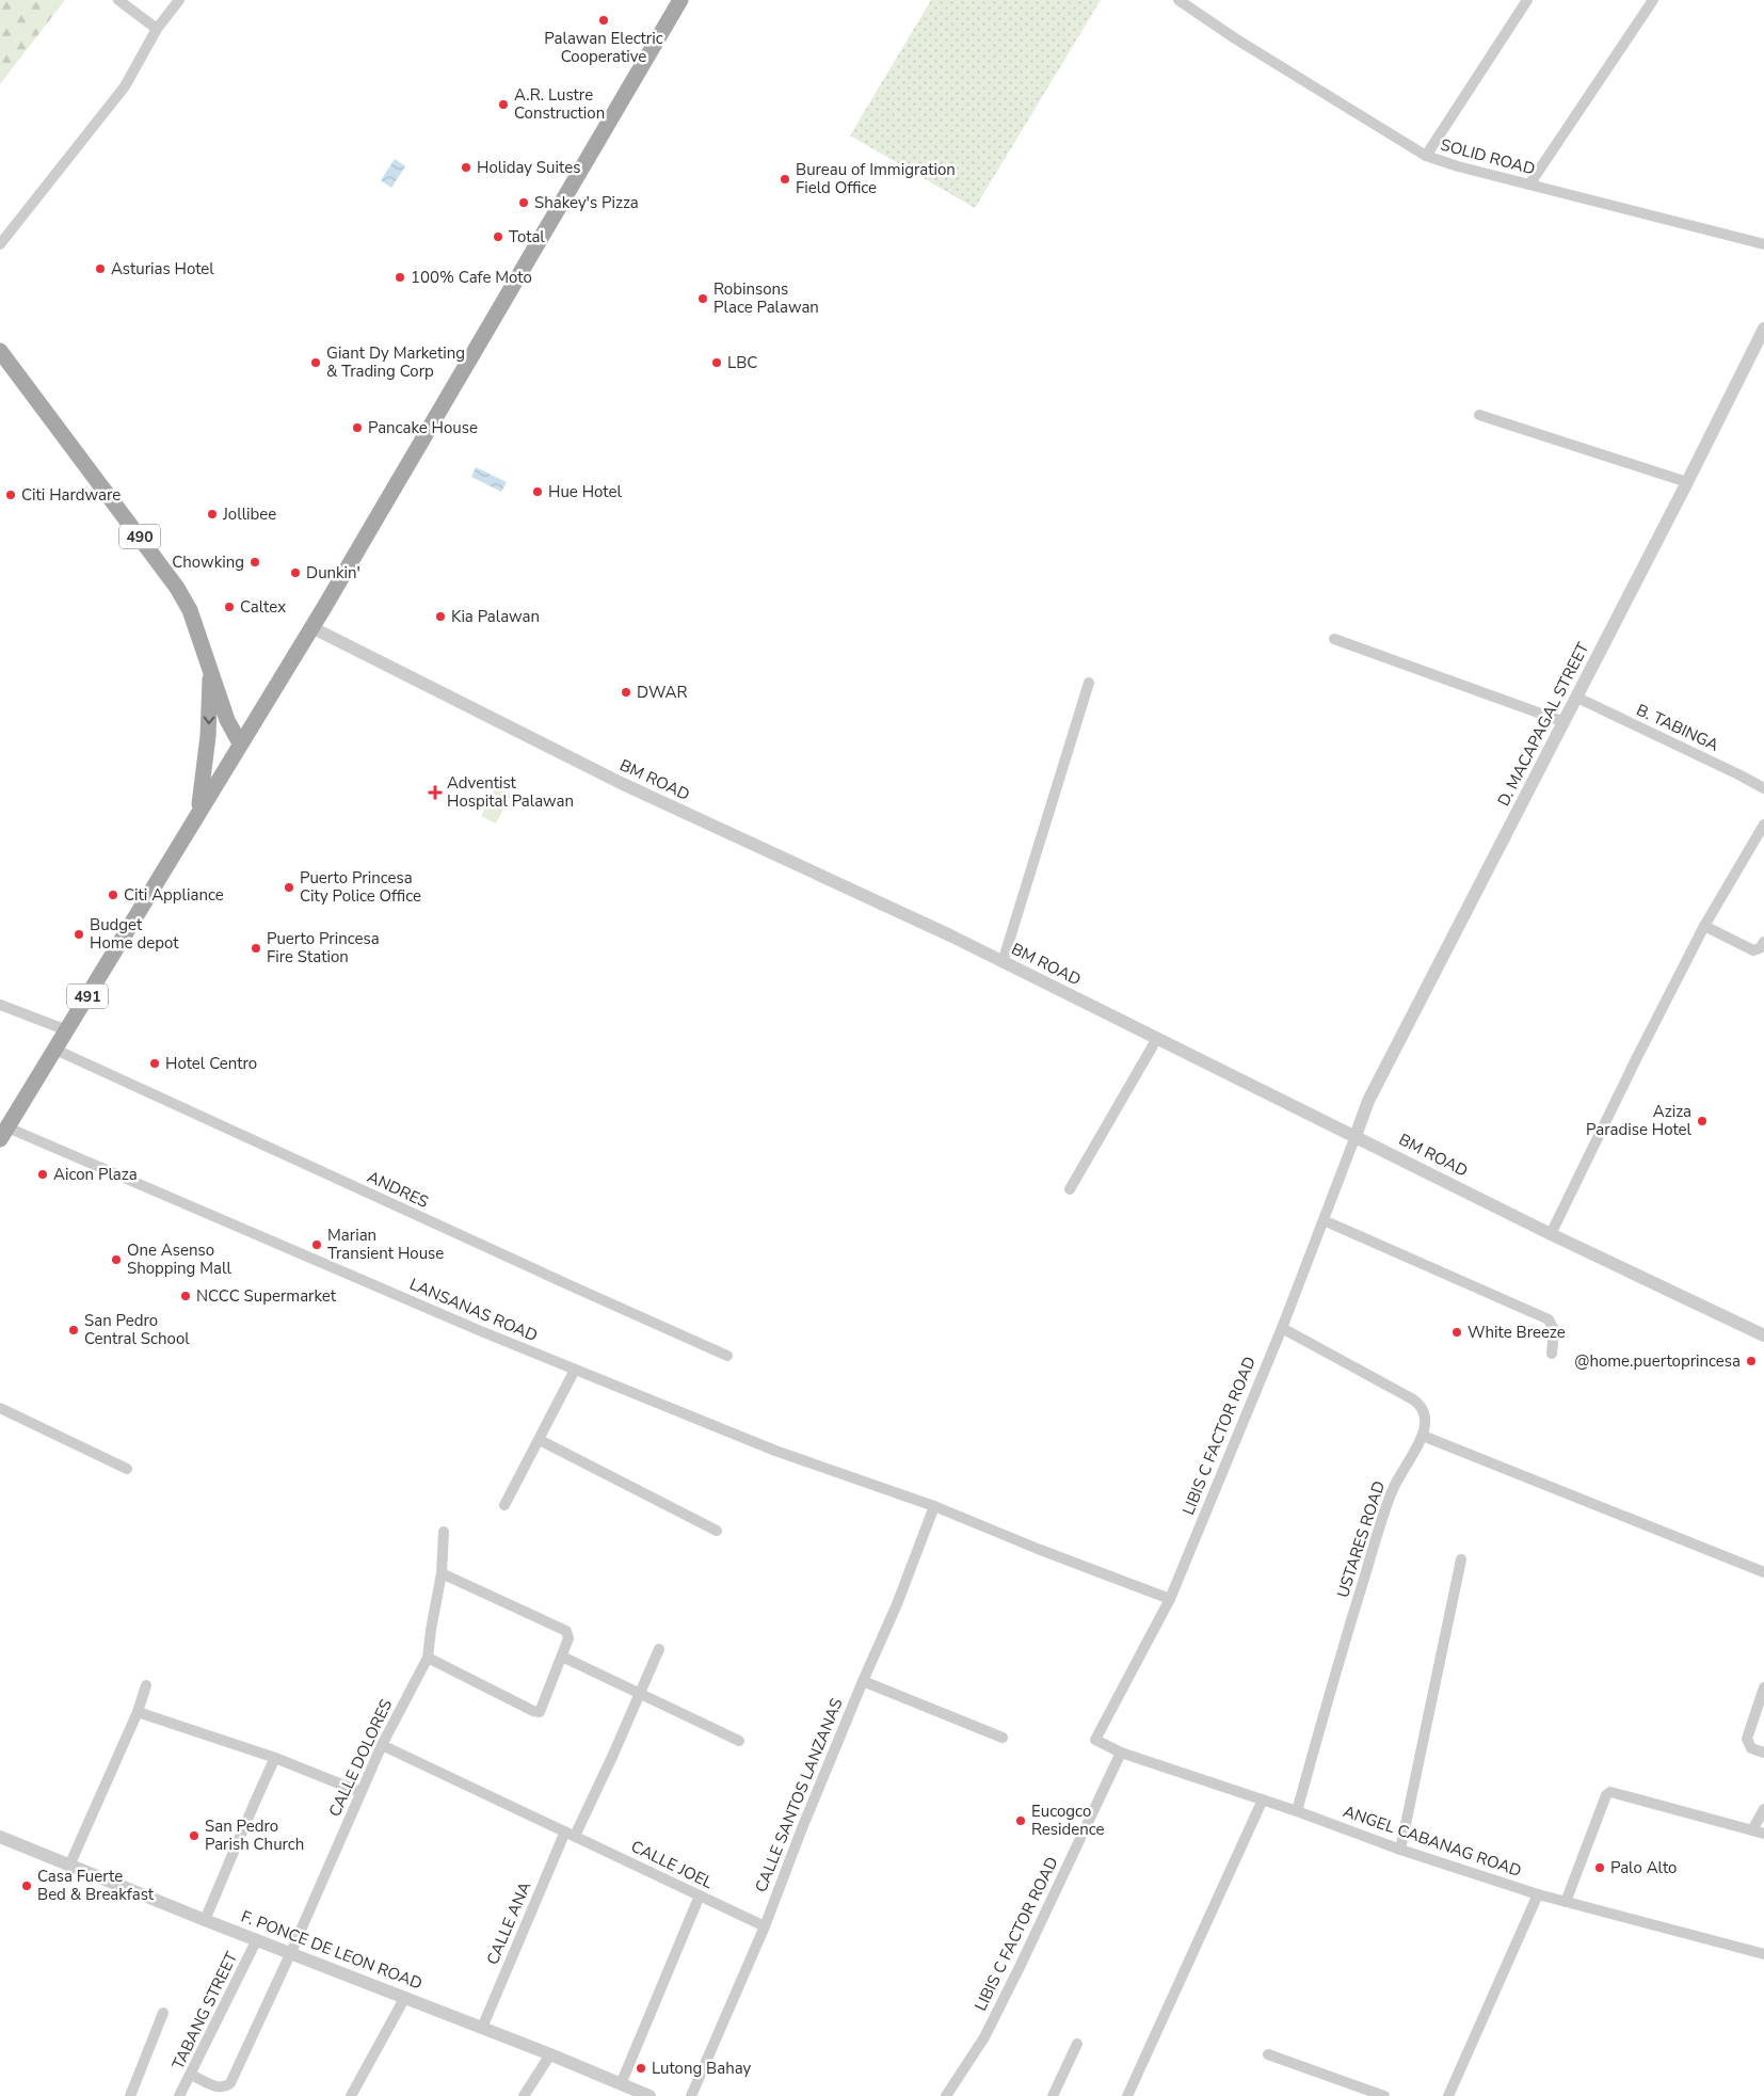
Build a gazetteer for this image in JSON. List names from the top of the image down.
{
  "streets": {
    "main road": ["490", "491"],
    "street": [
      "SOLID ROAD",
      "D. MACAPAGAL STREET",
      "B. TABINGA",
      "BM ROAD",
      "ANDRES",
      "LANSANAS ROAD",
      "LIBIS C FACTOR ROAD",
      "USTARES ROAD",
      "CALLE DOLORES",
      "CALLE SANTOS LANZANAS",
      "ANGEL CABANAG ROAD",
      "CALLE JOEL",
      "CALLE ANA",
      "F. PONCE DE LEON ROAD",
      "TABANG STREET"
    ]
  },
  "crossings": [
    ["490", "491"],
    ["D. MACAPAGAL STREET", "B. TABINGA"],
    ["D. MACAPAGAL STREET", "BM ROAD"],
    ["D. MACAPAGAL STREET", "LIBIS C FACTOR ROAD"],
    ["BM ROAD", "LIBIS C FACTOR ROAD"],
    ["491", "ANDRES"],
    ["491", "LANSANAS ROAD"],
    ["LANSANAS ROAD", "LIBIS C FACTOR ROAD"],
    ["LANSANAS ROAD", "CALLE SANTOS LANZANAS"],
    ["LIBIS C FACTOR ROAD", "USTARES ROAD"],
    ["LIBIS C FACTOR ROAD", "ANGEL CABANAG ROAD"],
    ["USTARES ROAD", "ANGEL CABANAG ROAD"],
    ["CALLE DOLORES", "CALLE JOEL"],
    ["CALLE DOLORES", "F. PONCE DE LEON ROAD"],
    ["CALLE DOLORES", "TABANG STREET"],
    ["CALLE SANTOS LANZANAS", "CALLE JOEL"],
    ["CALLE JOEL", "CALLE ANA"],
    ["CALLE ANA", "F. PONCE DE LEON ROAD"],
    ["F. PONCE DE LEON ROAD", "TABANG STREET"]
  ],
  "places": {
    "other": [
      "Palawan Electric Cooperative",
      "A.R. Lustre Construction",
      "Holiday Suites",
      "Bureau of Immigration Field Office",
      "Shakey's Pizza",
      "Total",
      "Asturias Hotel",
      "100% Cafe Moto",
      "Robinsons Place Palawan",
      "Giant Dy Marketing & Trading Corp",
      "LBC",
      "Pancake House",
      "Hue Hotel",
      "Citi Hardware",
      "Jollibee",
      "Chowking",
      "Dunkin'",
      "Caltex",
      "Kia Palawan",
      "DWAR",
      "Puerto Princesa City Police Office",
      "Citi Appliance",
      "Budget Home depot",
      "Puerto Princesa Fire Station",
      "Hotel Centro",
      "Aziza Paradise Hotel",
      "Aicon Plaza",
      "Marian Transient House",
      "One Asenso Shopping Mall",
      "NCCC Supermarket",
      "San Pedro Central School",
      "White Breeze",
      "@home.puertoprincesa",
      "Eucogco Residence",
      "San Pedro Parish Church",
      "Palo Alto",
      "Casa Fuerte Bed & Breakfast",
      "Lutong Bahay"
    ],
    "health": ["Adventist Hospital Palawan"]
  }
}
